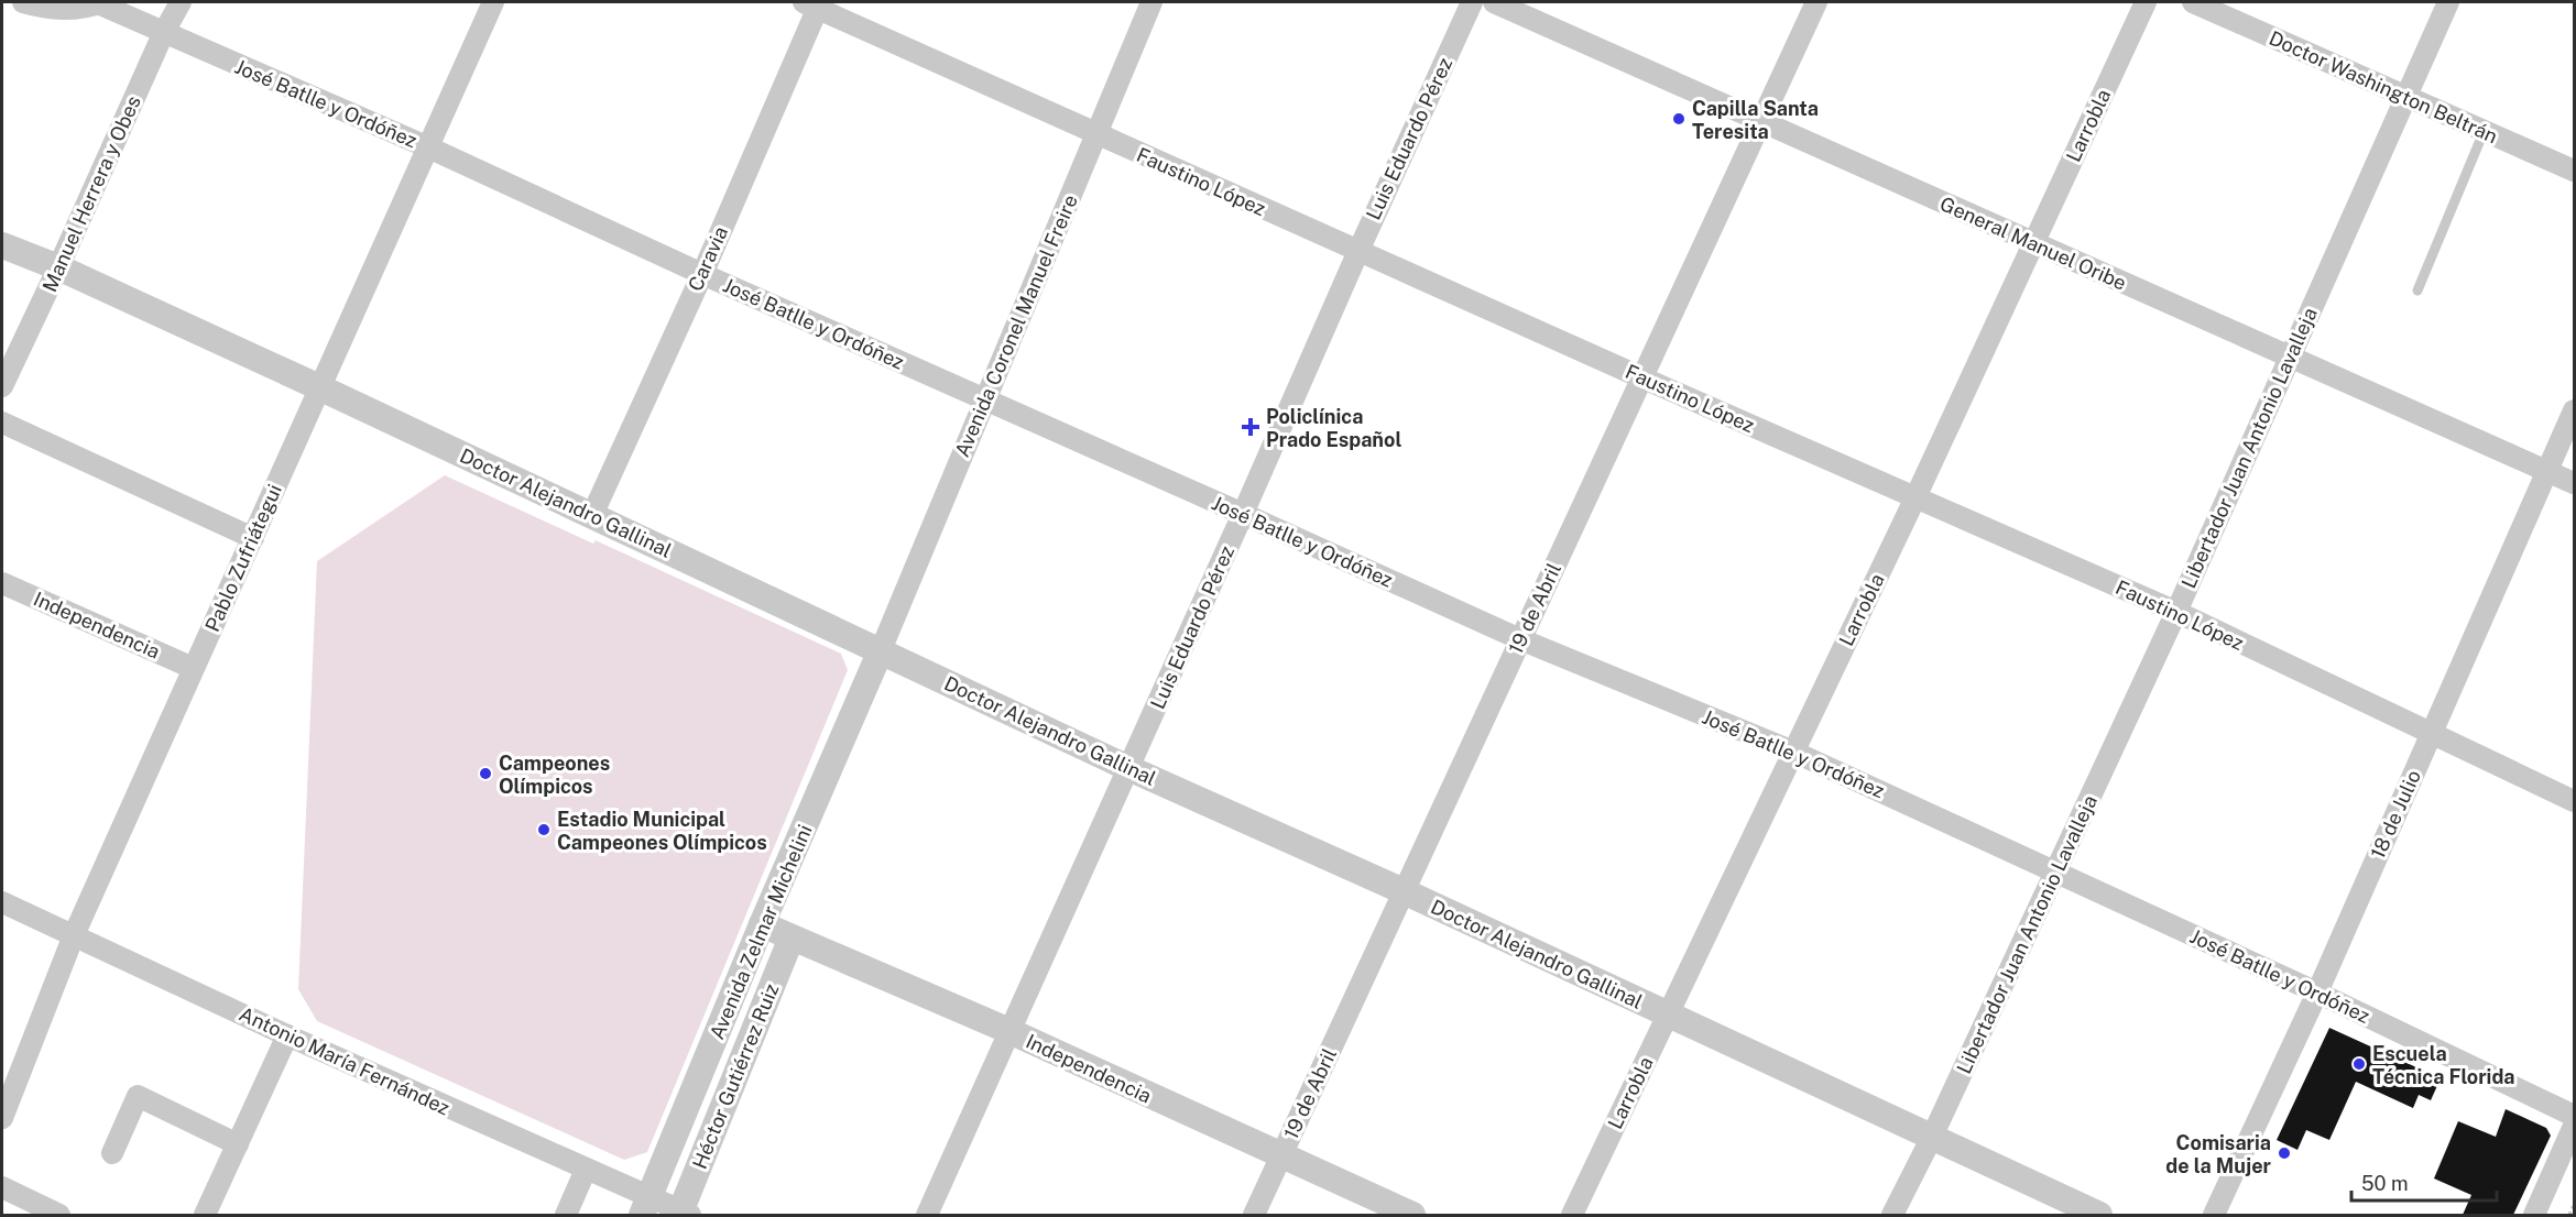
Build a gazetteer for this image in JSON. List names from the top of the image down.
{
  "streets": {
    "street": [
      "Doctor Washington Beltrán",
      "José Batlle y Ordóñez",
      "Larrobla",
      "Luis Eduardo Pérez",
      "Faustino López",
      "Manuel Herrera y Obes",
      "General Manuel Oribe",
      "Caravia",
      "Avenida Coronel Manuel Freire",
      "Libertador Juan Antonio Lavalleja",
      "Doctor Alejandro Gallinal",
      "Pablo Zufriátegui",
      "19 de Abril",
      "Independencia",
      "18 de Julio",
      "Avenida Zelmar Michelini",
      "Antonio María Fernández",
      "Héctor Gutiérrez Ruiz"
    ]
  },
  "crossings": [
    ["Doctor Washington Beltrán", "Libertador Juan Antonio Lavalleja"],
    ["José Batlle y Ordóñez", "Larrobla"],
    ["José Batlle y Ordóñez", "Luis Eduardo Pérez"],
    ["José Batlle y Ordóñez", "Manuel Herrera y Obes"],
    ["José Batlle y Ordóñez", "Caravia"],
    ["José Batlle y Ordóñez", "Avenida Coronel Manuel Freire"],
    ["José Batlle y Ordóñez", "Libertador Juan Antonio Lavalleja"],
    ["José Batlle y Ordóñez", "Pablo Zufriátegui"],
    ["José Batlle y Ordóñez", "19 de Abril"],
    ["José Batlle y Ordóñez", "18 de Julio"],
    ["Larrobla", "Faustino López"],
    ["Larrobla", "General Manuel Oribe"],
    ["Larrobla", "Doctor Alejandro Gallinal"],
    ["Luis Eduardo Pérez", "Faustino López"],
    ["Luis Eduardo Pérez", "Doctor Alejandro Gallinal"],
    ["Luis Eduardo Pérez", "Independencia"],
    ["Faustino López", "Caravia"],
    ["Faustino López", "Avenida Coronel Manuel Freire"],
    ["Faustino López", "Libertador Juan Antonio Lavalleja"],
    ["Faustino López", "19 de Abril"],
    ["Faustino López", "18 de Julio"],
    ["Manuel Herrera y Obes", "Doctor Alejandro Gallinal"],
    ["General Manuel Oribe", "Libertador Juan Antonio Lavalleja"],
    ["General Manuel Oribe", "19 de Abril"],
    ["General Manuel Oribe", "18 de Julio"],
    ["Caravia", "Doctor Alejandro Gallinal"],
    ["Avenida Coronel Manuel Freire", "Doctor Alejandro Gallinal"],
    ["Avenida Coronel Manuel Freire", "Avenida Zelmar Michelini"],
    ["Libertador Juan Antonio Lavalleja", "Doctor Alejandro Gallinal"],
    ["Doctor Alejandro Gallinal", "Pablo Zufriátegui"],
    ["Doctor Alejandro Gallinal", "19 de Abril"],
    ["Doctor Alejandro Gallinal", "Avenida Zelmar Michelini"],
    ["Pablo Zufriátegui", "Independencia"],
    ["Pablo Zufriátegui", "Antonio María Fernández"],
    ["19 de Abril", "Independencia"],
    ["Independencia", "Avenida Zelmar Michelini"],
    ["Independencia", "Héctor Gutiérrez Ruiz"],
    ["Avenida Zelmar Michelini", "Antonio María Fernández"],
    ["Antonio María Fernández", "Héctor Gutiérrez Ruiz"]
  ],
  "places": {
    "other": [
      "Capilla Santa Teresita",
      "Campeones Olímpicos",
      "Estadio Municipal Campeones Olímpicos",
      "Escuela Técnica Florida",
      "Comisaria de la Mujer"
    ],
    "health": ["Policlínica Prado Español"]
  },
  "scale_bar": "50 m"
}
